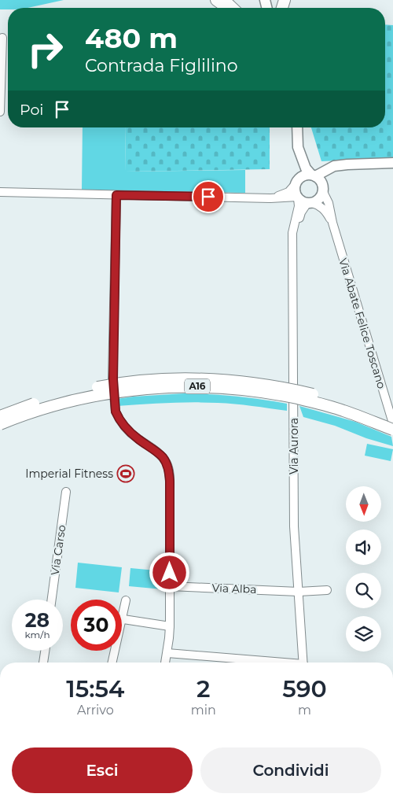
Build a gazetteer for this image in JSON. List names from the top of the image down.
{
  "streets": {
    "highway": ["A16"],
    "street": [
      "Via Abate Felice Toscano",
      "Via Aurora",
      "Via Carso",
      "Via Alba"
    ]
  },
  "crossings": [
    ["Via Abate Felice Toscano", "A16"],
    ["Via Abate Felice Toscano", "Via Aurora"],
    ["Via Aurora", "Via Alba"]
  ],
  "places": {
    "sports": ["Imperial Fitness"]
  },
  "north": "bottom",
  "page": {
    "turn": ["480 m", "Contrada Figlilino"],
    "then": "Poi",
    "speed": "28 km/h",
    "limit": "30",
    "eta": [
      "15:54",
      "Arrivo",
      "2",
      "min",
      "590",
      "m"
    ],
    "buttons": ["Esci", "Condividi"]
  }
}
